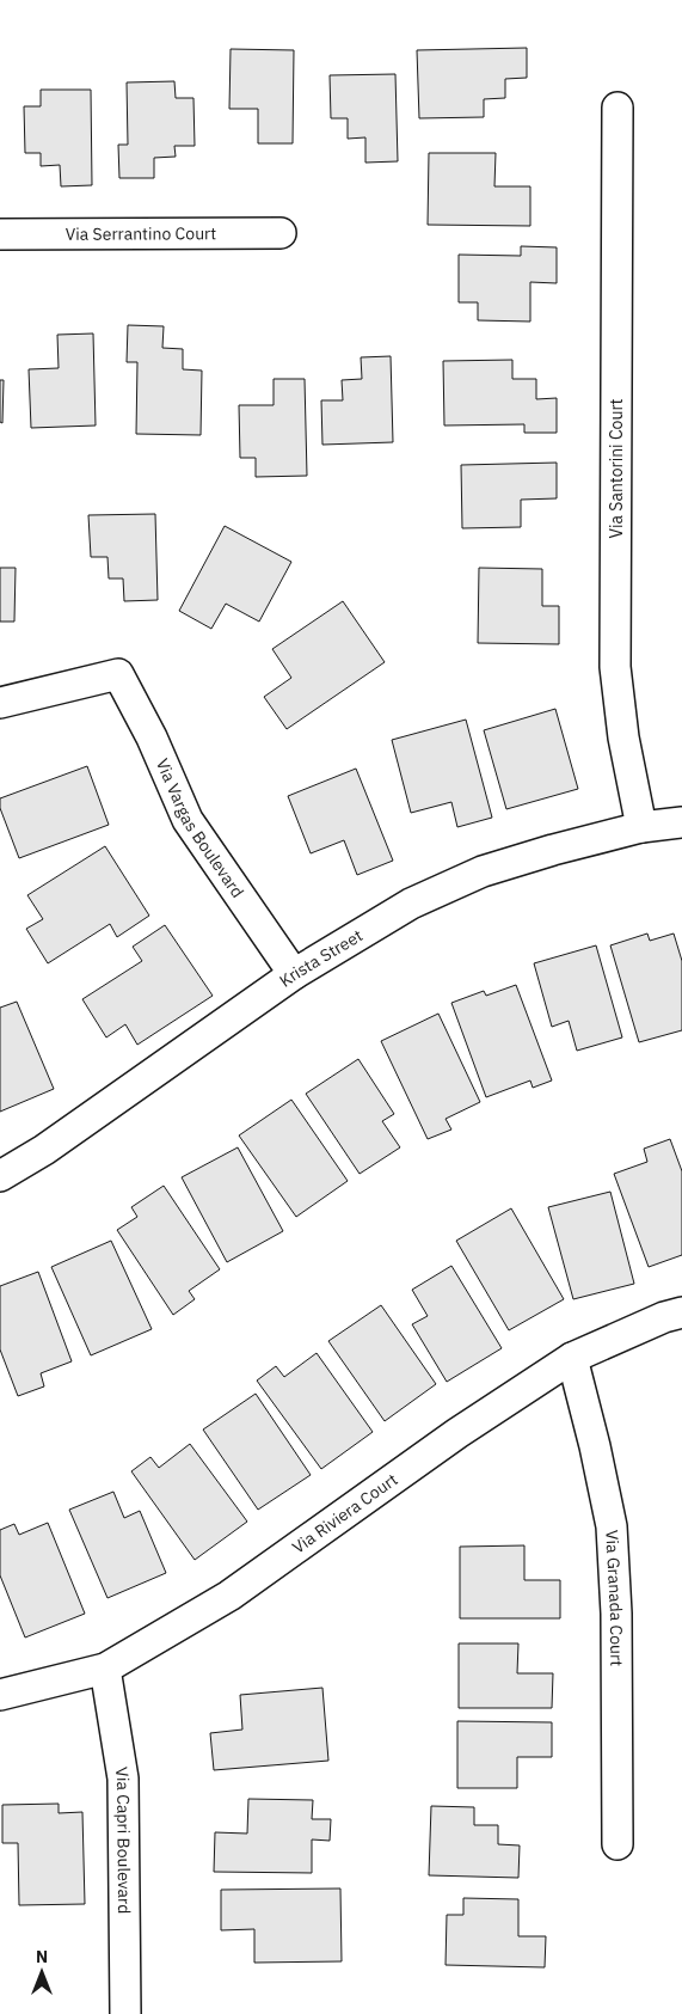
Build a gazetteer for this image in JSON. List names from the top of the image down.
{
  "streets": {
    "street": [
      "Via Serrantino Court",
      "Via Santorini Court",
      "Via Vargas Boulevard",
      "Krista Street",
      "Via Riviera Court",
      "Via Granada Court",
      "Via Capri Boulevard"
    ]
  },
  "crossings": [
    ["Via Santorini Court", "Krista Street"],
    ["Via Vargas Boulevard", "Krista Street"],
    ["Via Riviera Court", "Via Granada Court"],
    ["Via Riviera Court", "Via Capri Boulevard"]
  ],
  "north": "top"
}
